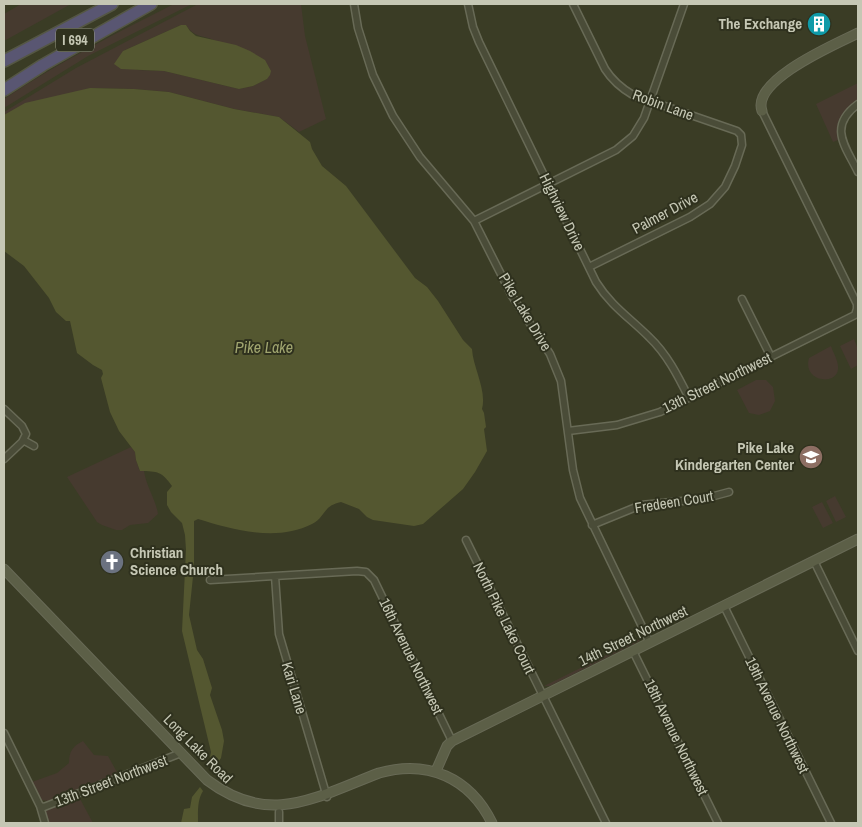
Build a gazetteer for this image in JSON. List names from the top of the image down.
{
  "streets": {
    "highway": ["I 694"],
    "street": [
      "Robin Lane",
      "Highview Drive",
      "Palmer Drive",
      "Pike Lake Drive",
      "13th Street Northwest",
      "Fredeen Court",
      "North Pike Lake Court",
      "14th Street Northwest",
      "16th Avenue Northwest",
      "Kari Lane",
      "19th Avenue Northwest",
      "18th Avenue Northwest",
      "Long Lake Road"
    ]
  },
  "crossings": [
    ["Robin Lane", "Palmer Drive"],
    ["Highview Drive", "Palmer Drive"],
    ["Highview Drive", "13th Street Northwest"],
    ["Pike Lake Drive", "13th Street Northwest"],
    ["Pike Lake Drive", "Fredeen Court"],
    ["Pike Lake Drive", "14th Street Northwest"],
    ["13th Street Northwest", "Long Lake Road"],
    ["North Pike Lake Court", "14th Street Northwest"],
    ["14th Street Northwest", "16th Avenue Northwest"],
    ["14th Street Northwest", "19th Avenue Northwest"],
    ["14th Street Northwest", "18th Avenue Northwest"],
    ["16th Avenue Northwest", "Kari Lane"],
    ["Kari Lane", "Long Lake Road"]
  ],
  "water": ["Pike Lake"],
  "places": {
    "building": ["The Exchange"],
    "school or university": ["Pike Lake Kindergarten Center"],
    "church": ["Christian Science Church"]
  }
}
